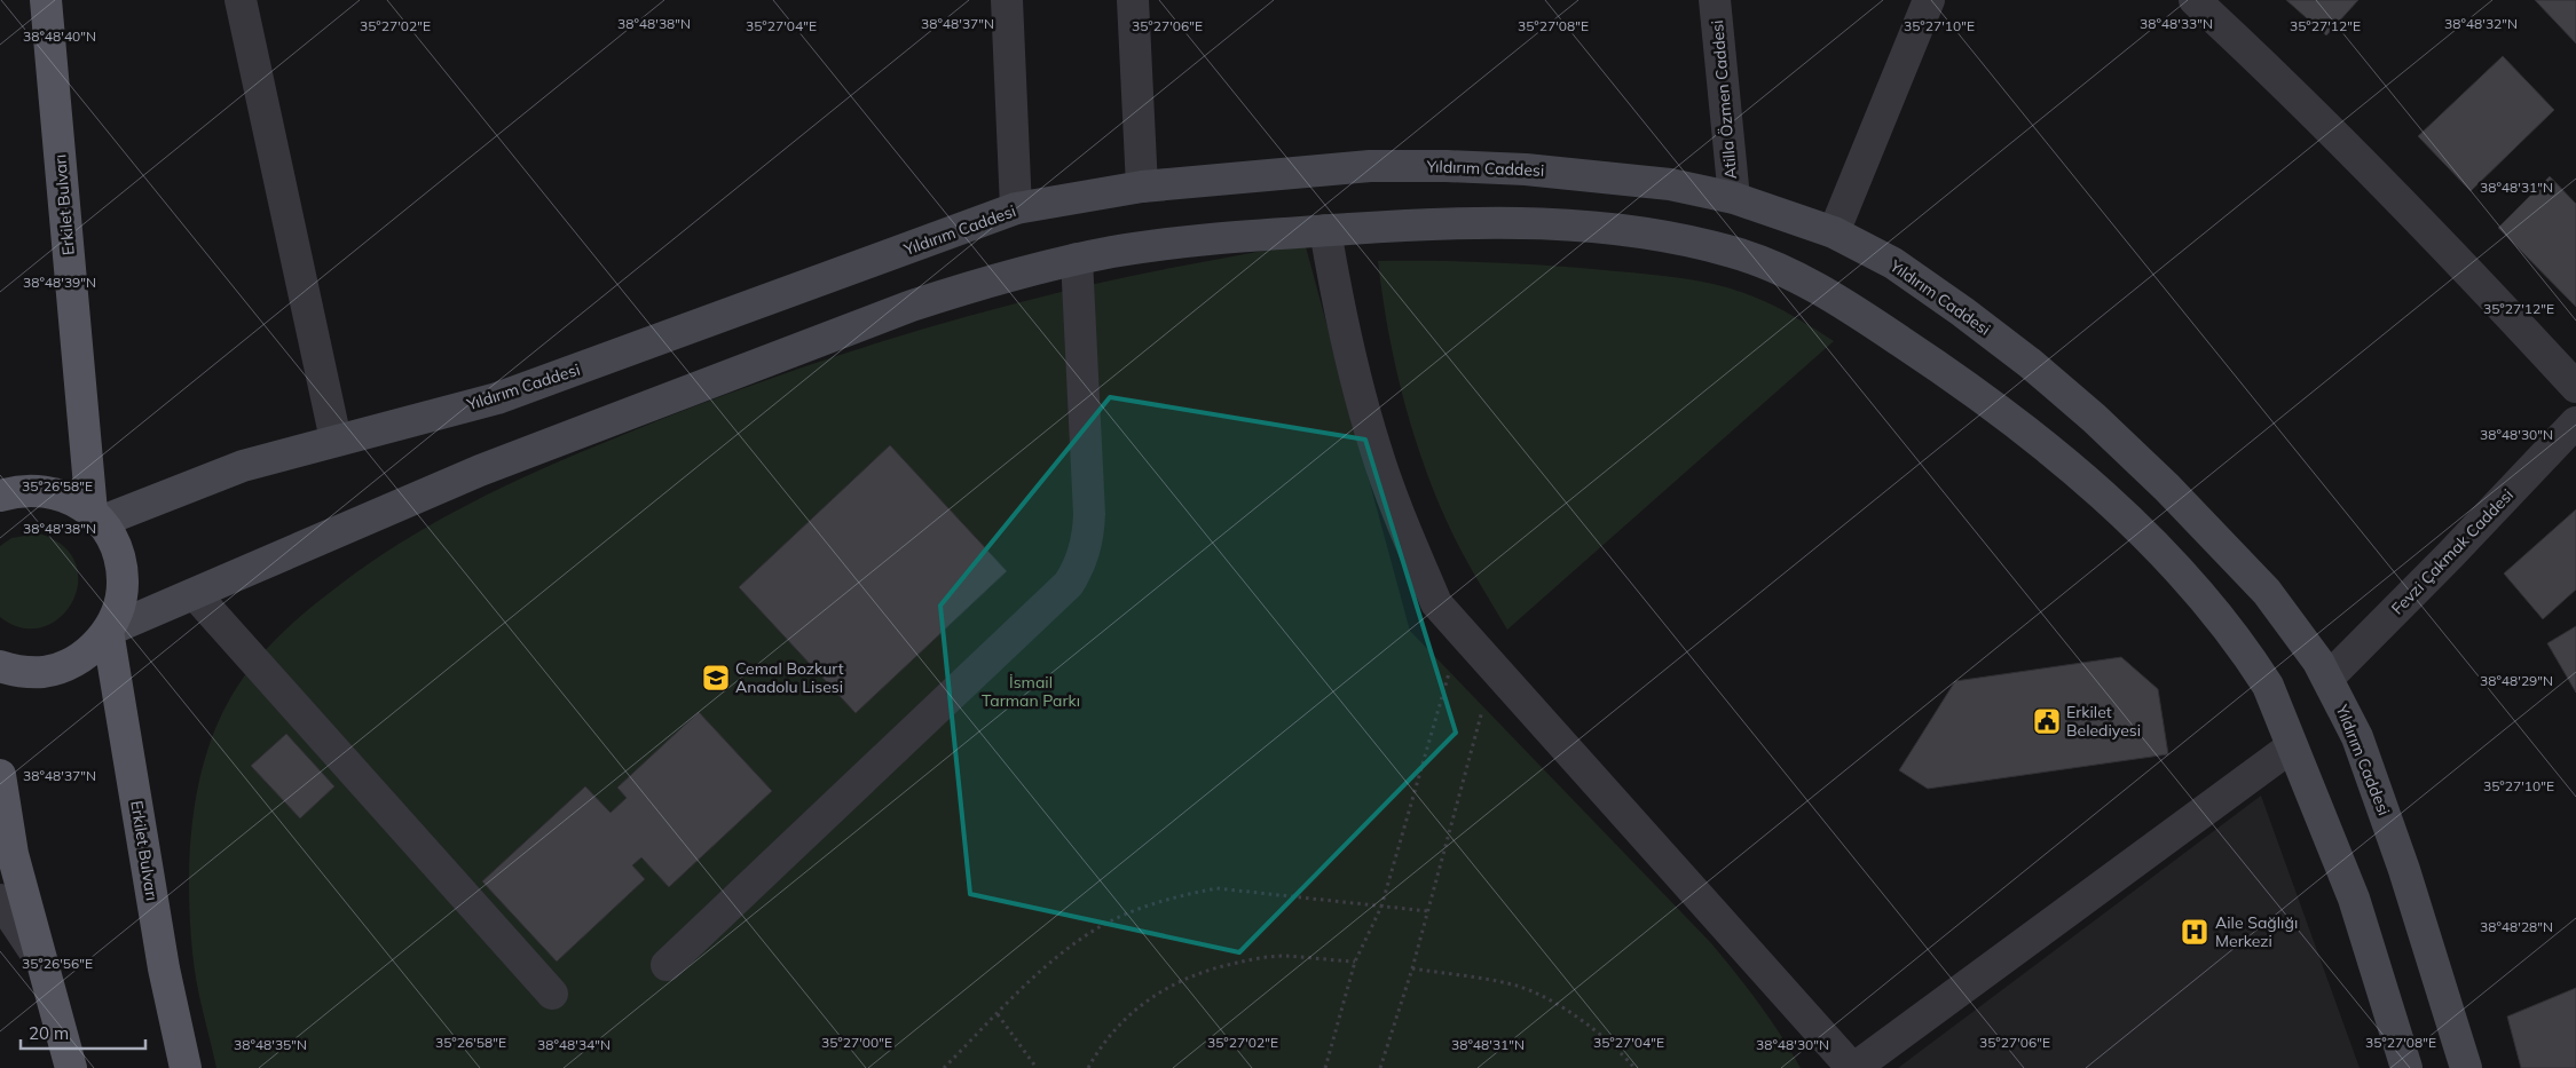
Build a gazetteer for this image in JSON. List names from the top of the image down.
{
  "streets": {
    "main road": ["Erkilet Bulvarı"],
    "street": ["Atilla Özmen Caddesi", "Yıldırım Caddesi", "Fevzi Çakmak Caddesi"]
  },
  "crossings": [
    ["Atilla Özmen Caddesi", "Yıldırım Caddesi"],
    ["Yıldırım Caddesi", "Erkilet Bulvarı"],
    ["Yıldırım Caddesi", "Fevzi Çakmak Caddesi"]
  ],
  "parks": ["İsmail Tarman Parkı"],
  "places": {
    "school or university": ["Cemal Bozkurt Anadolu Lisesi"],
    "public building": ["Erkilet Belediyesi"],
    "hospital": ["Aile Sağlığı Merkezi"]
  },
  "scale_bar": "20 m",
  "coordinates": [
    "38°48'38\"N",
    "38°48'37\"N",
    "38°48'33\"N",
    "38°48'32\"N",
    "35°27'06\"E",
    "35°27'10\"E",
    "35°27'02\"E",
    "35°27'04\"E",
    "35°27'08\"E",
    "35°27'12\"E",
    "38°48'40\"N",
    "38°48'31\"N",
    "38°48'39\"N",
    "38°48'30\"N",
    "35°26'58\"E",
    "38°48'29\"N",
    "38°48'28\"N",
    "35°26'56\"E",
    "35°27'00\"E",
    "38°48'35\"N",
    "38°48'34\"N"
  ]
}
